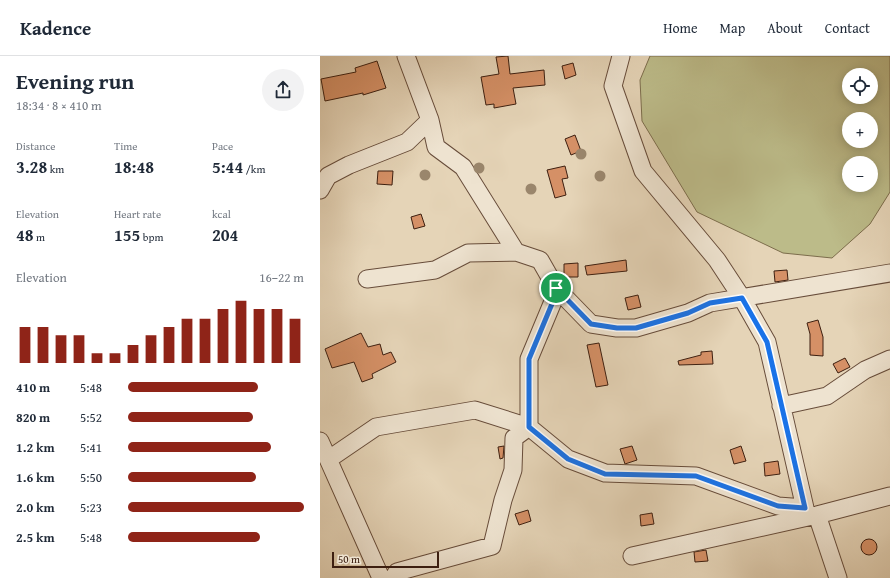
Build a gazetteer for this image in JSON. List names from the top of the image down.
{
  "scale_bar": "50 m",
  "page": {
    "header": "Kadence",
    "nav": [
      "Home",
      "Map",
      "About",
      "Contact"
    ],
    "heading": ["Evening run", "18:34 · 8 × 410 m"],
    "map_buttons": ["+", "−"],
    "stats": [
      ["Distance", "3.28 km"],
      ["Time", "18:48"],
      ["Pace", "5:44 /km"],
      ["Elevation", "48 m"],
      ["Heart rate", "155 bpm"],
      ["kcal", "204"]
    ],
    "chart": ["Elevation", "16–22 m"],
    "list": [
      {
        "name": "410 m",
        "note": "5:48"
      },
      {
        "name": "820 m",
        "note": "5:52"
      },
      {
        "name": "1.2 km",
        "note": "5:41"
      },
      {
        "name": "1.6 km",
        "note": "5:50"
      },
      {
        "name": "2.0 km",
        "note": "5:23"
      },
      {
        "name": "2.5 km",
        "note": "5:48"
      }
    ],
    "scale": "50 m"
  }
}
